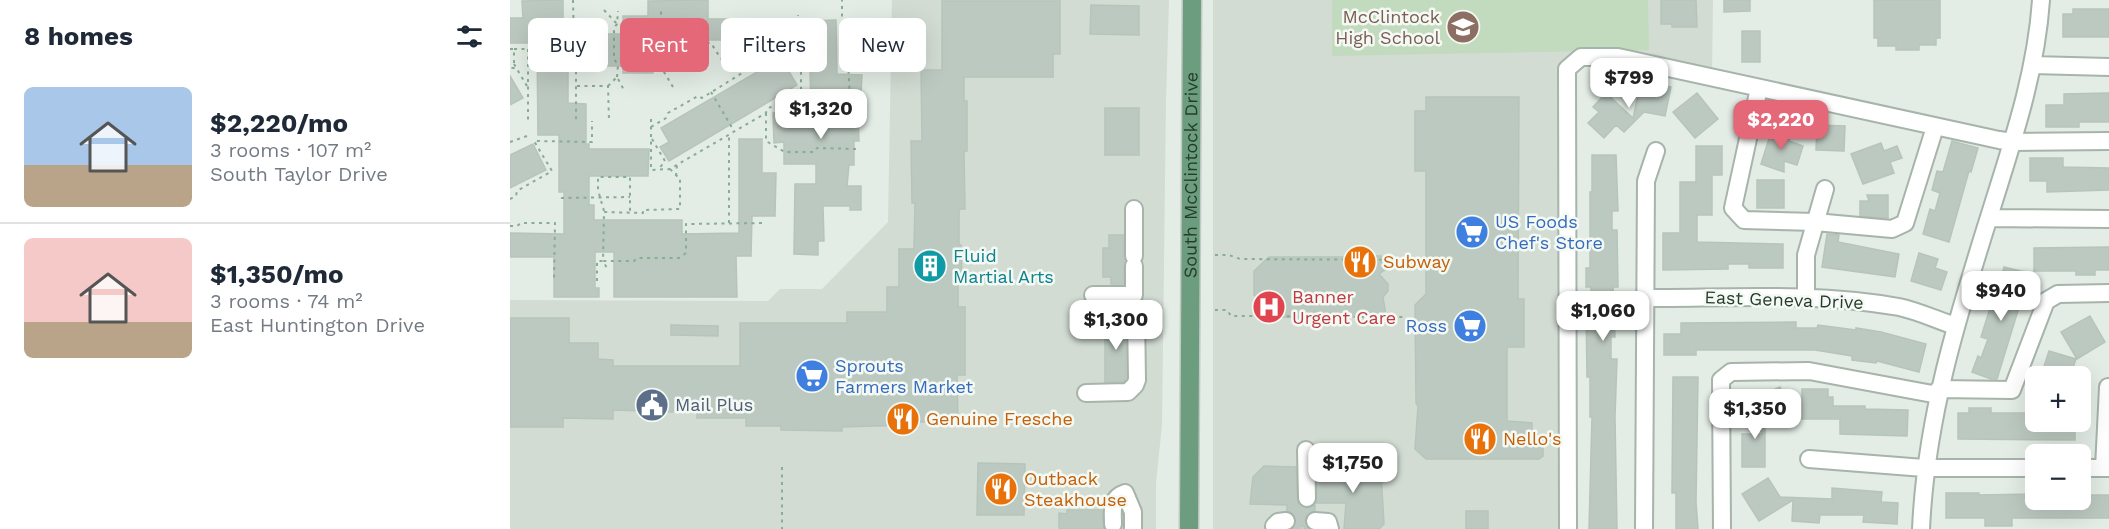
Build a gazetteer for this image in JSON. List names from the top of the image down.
{
  "streets": {
    "main road": ["South McClintock Drive"],
    "street": ["East Geneva Drive"]
  },
  "places": {
    "school or university": ["McClintock High School"],
    "supermarket": ["US Foods Chef's Store", "Ross", "Sprouts Farmers Market"],
    "restaurant": [
      "Subway",
      "Genuine Fresche",
      "Nello's",
      "Outback Steakhouse"
    ],
    "building": ["Fluid Martial Arts"],
    "hospital": ["Banner Urgent Care"],
    "public building": ["Mail Plus"]
  },
  "page": {
    "heading": "8 homes",
    "chip": [
      "Buy",
      "Rent",
      "Filters",
      "New"
    ],
    "price": [
      "$799",
      "$1,320",
      "$2,220",
      "$940",
      "$1,060",
      "$1,300",
      "$1,350",
      "$1,750"
    ],
    "list": [
      {
        "name": "$2,220/mo",
        "note": "3 rooms · 107 m² · South Taylor Drive"
      },
      {
        "name": "$1,350/mo",
        "note": "3 rooms · 74 m² · East Huntington Drive"
      }
    ],
    "map_buttons": ["+", "−"]
  }
}
